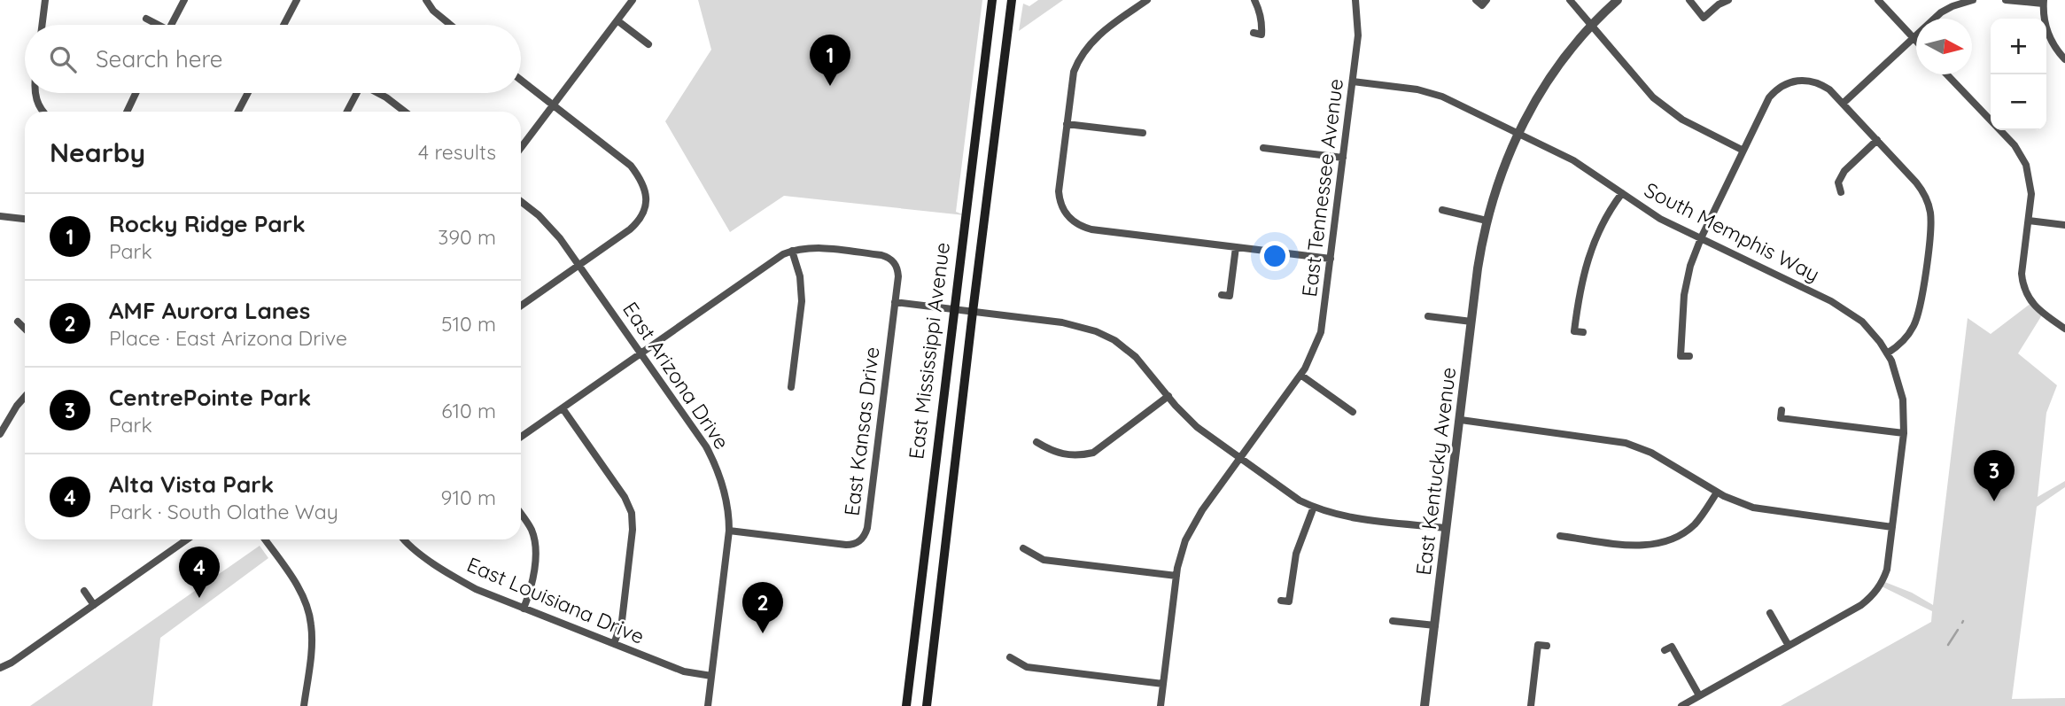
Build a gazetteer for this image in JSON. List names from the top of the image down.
{
  "streets": {
    "main road": ["East Mississippi Avenue"],
    "street": [
      "East Tennessee Avenue",
      "South Memphis Way",
      "East Arizona Drive",
      "East Kansas Drive",
      "East Kentucky Avenue",
      "East Louisiana Drive"
    ]
  },
  "crossings": [
    ["East Tennessee Avenue", "South Memphis Way"],
    ["South Memphis Way", "East Kentucky Avenue"],
    ["East Arizona Drive", "East Kansas Drive"],
    ["East Arizona Drive", "East Louisiana Drive"]
  ],
  "north": "right",
  "page": {
    "map_buttons": ["+", "−"],
    "search": "Search here",
    "pins": [
      "1",
      "3",
      "4",
      "2"
    ],
    "heading": ["Nearby", "4 results"],
    "list": [
      {
        "mark": "1",
        "name": "Rocky Ridge Park",
        "note": "Park",
        "value": "390 m"
      },
      {
        "mark": "2",
        "name": "AMF Aurora Lanes",
        "note": "Place · East Arizona Drive",
        "value": "510 m"
      },
      {
        "mark": "3",
        "name": "CentrePointe Park",
        "note": "Park",
        "value": "610 m"
      },
      {
        "mark": "4",
        "name": "Alta Vista Park",
        "note": "Park · South Olathe Way",
        "value": "910 m"
      }
    ]
  }
}
